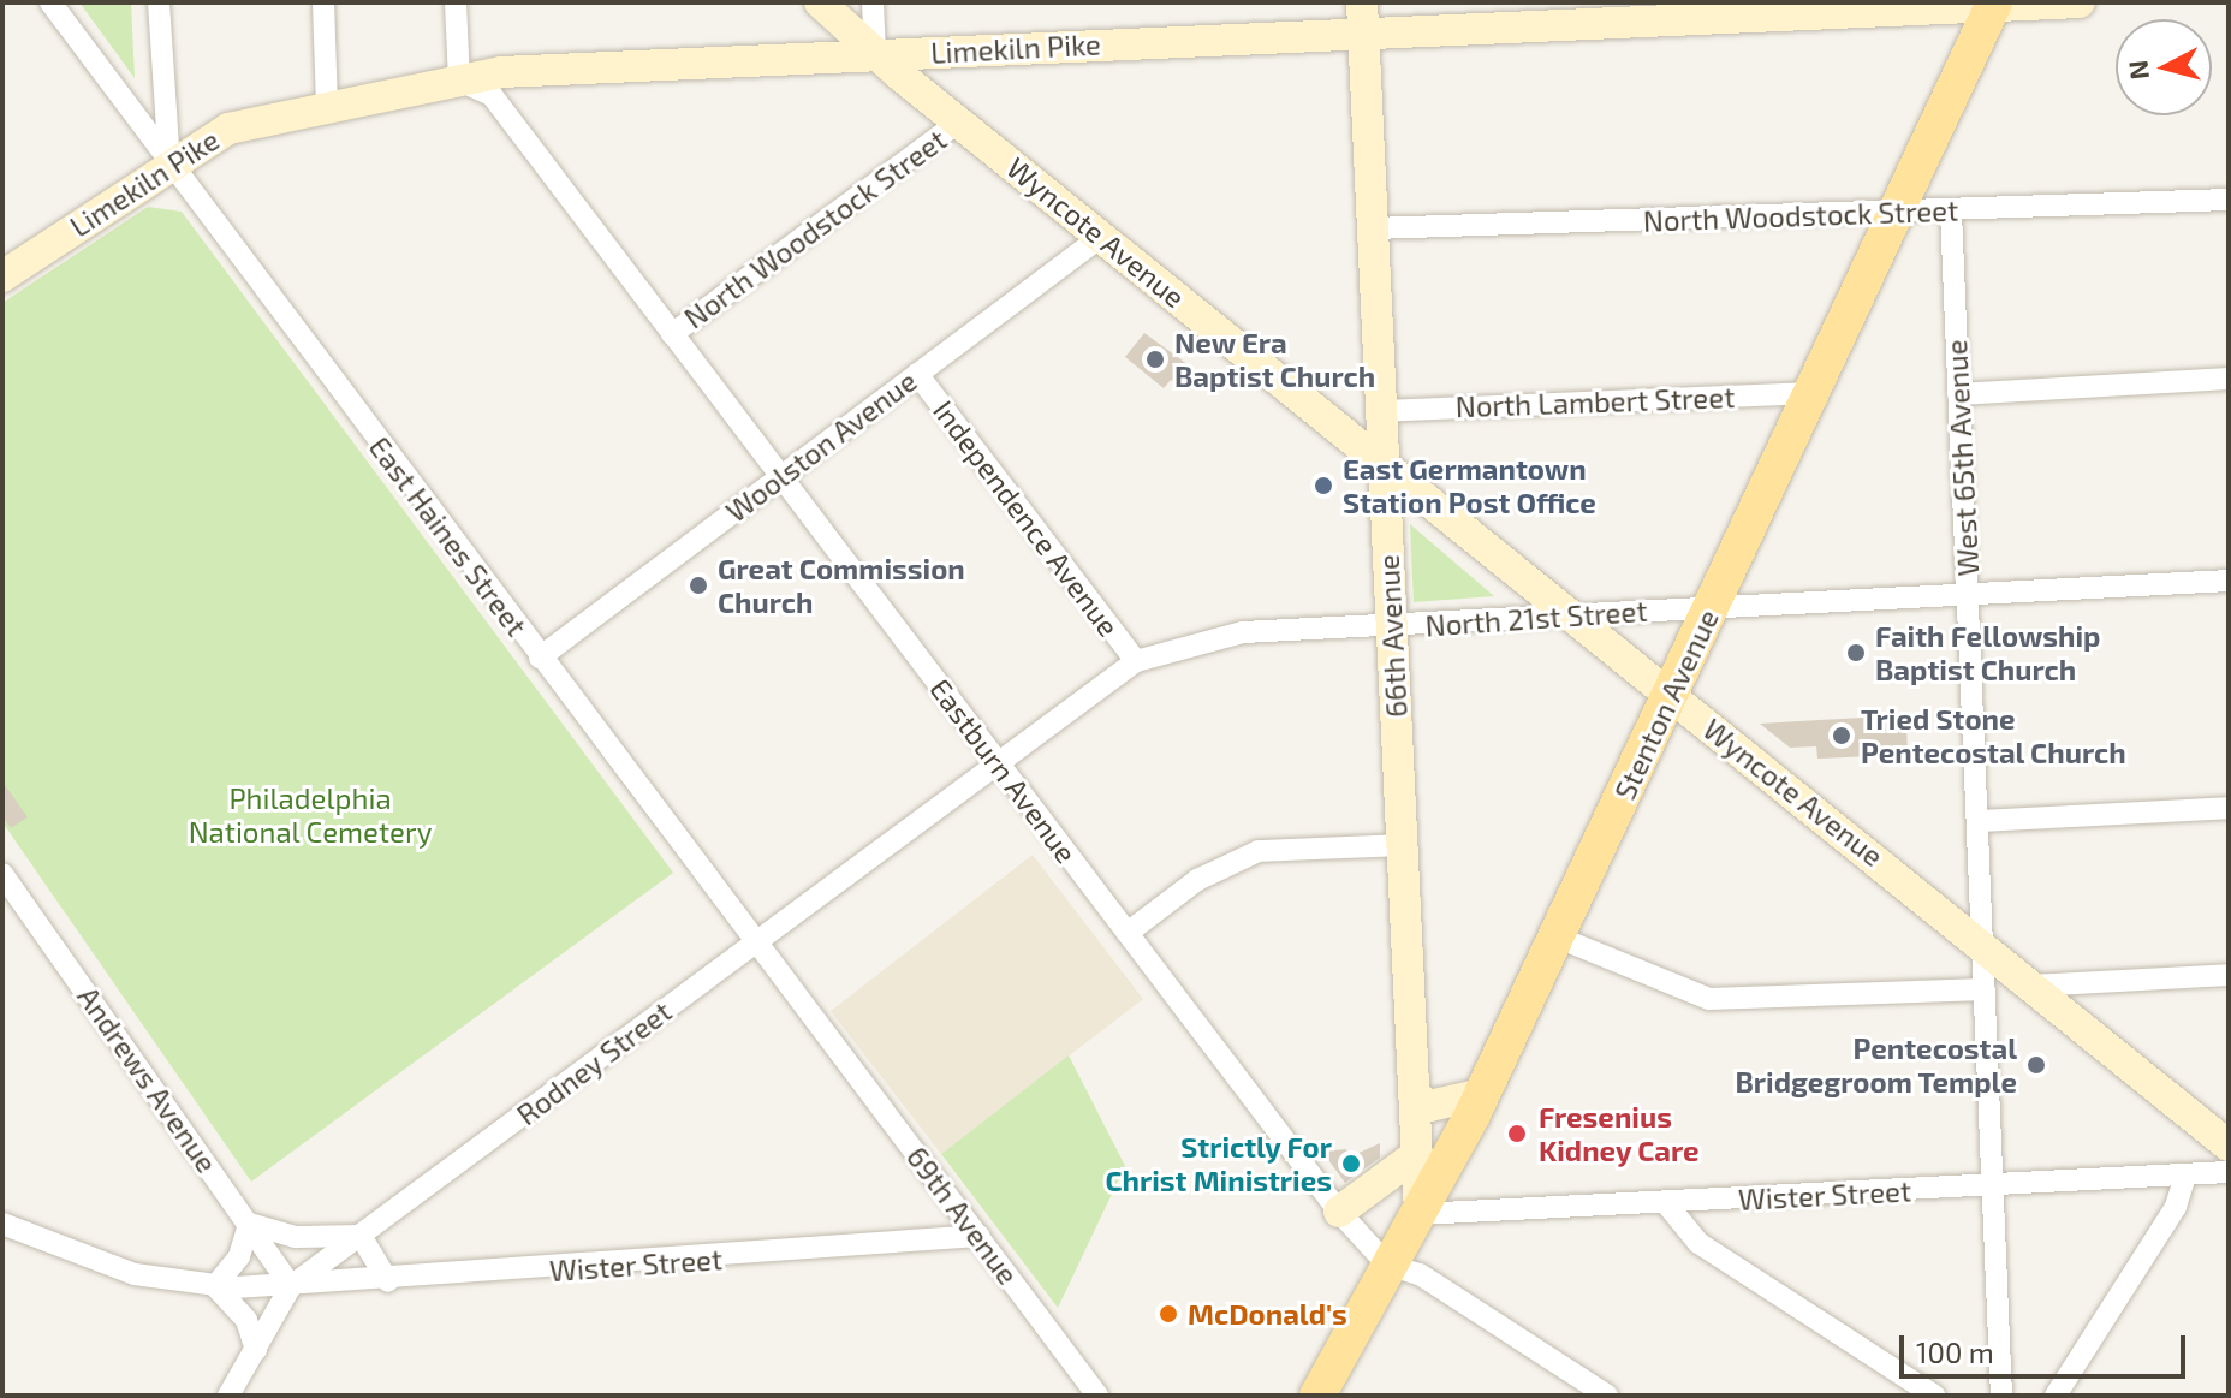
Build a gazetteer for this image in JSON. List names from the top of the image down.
{
  "streets": {
    "main road": ["Stenton Avenue"],
    "street": [
      "Limekiln Pike",
      "North Woodstock Street",
      "Wyncote Avenue",
      "North Lambert Street",
      "Woolston Avenue",
      "West 65th Avenue",
      "Independence Avenue",
      "East Haines Street",
      "North 21st Street",
      "66th Avenue",
      "Eastburn Avenue",
      "Rodney Street",
      "Andrews Avenue",
      "Wister Street",
      "69th Avenue"
    ]
  },
  "crossings": [
    ["Limekiln Pike", "Wyncote Avenue"],
    ["Limekiln Pike", "East Haines Street"],
    ["Limekiln Pike", "66th Avenue"],
    ["Limekiln Pike", "Stenton Avenue"],
    ["Limekiln Pike", "Eastburn Avenue"],
    ["North Woodstock Street", "Wyncote Avenue"],
    ["North Woodstock Street", "West 65th Avenue"],
    ["North Woodstock Street", "66th Avenue"],
    ["North Woodstock Street", "Stenton Avenue"],
    ["North Woodstock Street", "Eastburn Avenue"],
    ["Wyncote Avenue", "Woolston Avenue"],
    ["Wyncote Avenue", "West 65th Avenue"],
    ["Wyncote Avenue", "North 21st Street"],
    ["Wyncote Avenue", "66th Avenue"],
    ["Wyncote Avenue", "Stenton Avenue"],
    ["North Lambert Street", "66th Avenue"],
    ["North Lambert Street", "Stenton Avenue"],
    ["Woolston Avenue", "Independence Avenue"],
    ["Woolston Avenue", "East Haines Street"],
    ["Woolston Avenue", "Eastburn Avenue"],
    ["West 65th Avenue", "North 21st Street"],
    ["West 65th Avenue", "Wister Street"],
    ["Independence Avenue", "North 21st Street"],
    ["East Haines Street", "Rodney Street"],
    ["East Haines Street", "69th Avenue"],
    ["North 21st Street", "66th Avenue"],
    ["North 21st Street", "Stenton Avenue"],
    ["North 21st Street", "Eastburn Avenue"],
    ["North 21st Street", "Rodney Street"],
    ["66th Avenue", "Stenton Avenue"],
    ["66th Avenue", "Wister Street"],
    ["Stenton Avenue", "Eastburn Avenue"],
    ["Stenton Avenue", "Wister Street"],
    ["Eastburn Avenue", "Rodney Street"],
    ["Rodney Street", "Andrews Avenue"],
    ["Rodney Street", "Wister Street"],
    ["Andrews Avenue", "Wister Street"],
    ["Wister Street", "69th Avenue"]
  ],
  "parks": ["Philadelphia National Cemetery"],
  "places": [
    "New Era Baptist Church",
    "East Germantown Station Post Office",
    "Great Commission Church",
    "Faith Fellowship Baptist Church",
    "Tried Stone Pentecostal Church",
    "Pentecostal Bridgegroom Temple",
    "Fresenius Kidney Care",
    "Strictly For Christ Ministries",
    "McDonald's"
  ],
  "scale_bar": "100 m",
  "north": "left"
}
